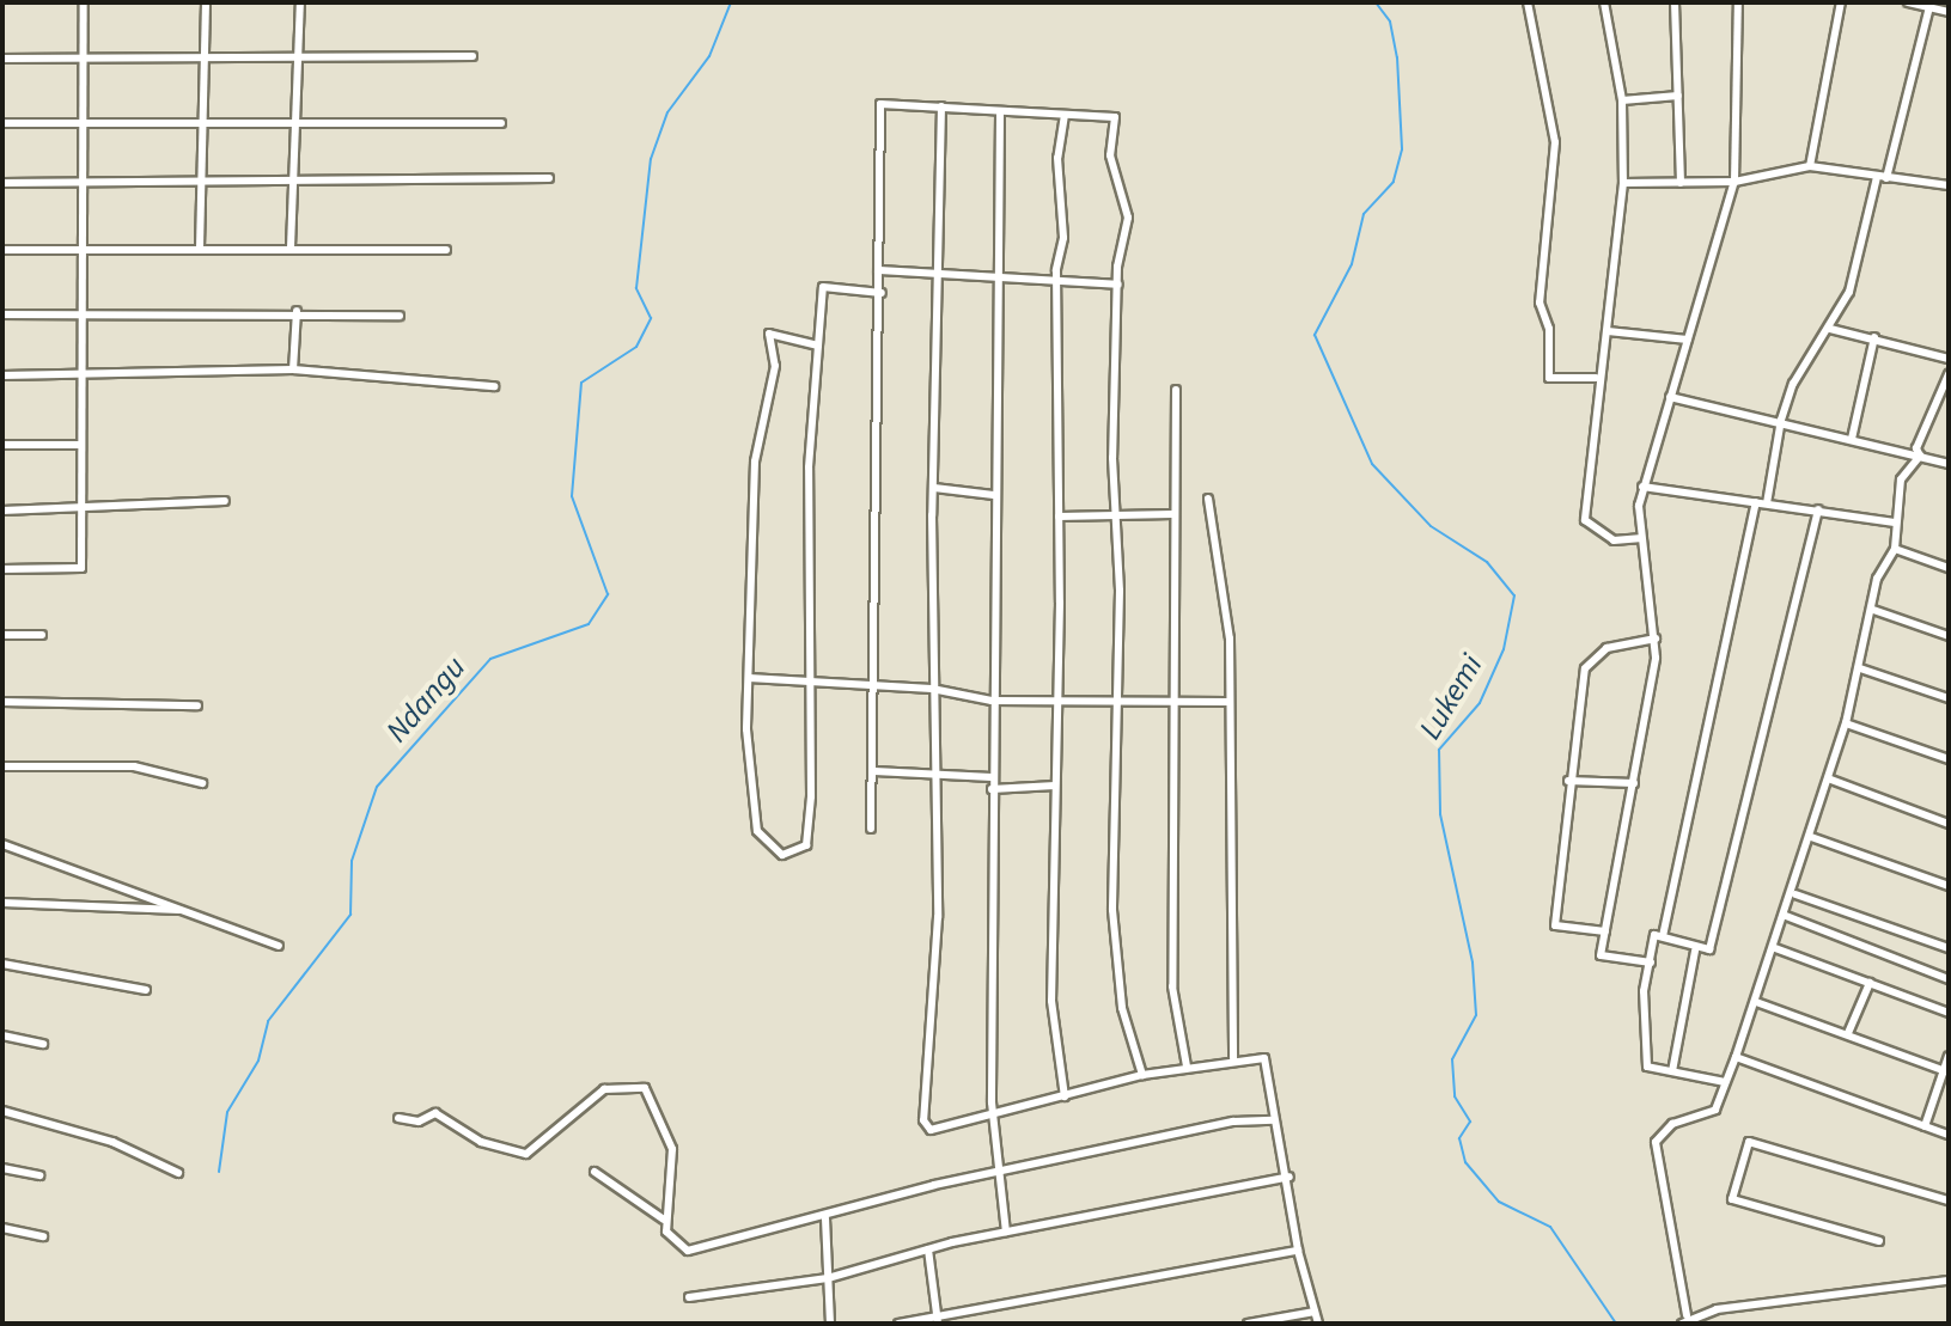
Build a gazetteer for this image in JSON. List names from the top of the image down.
{
  "water": ["Lukemi", "Ndangu"]
}
